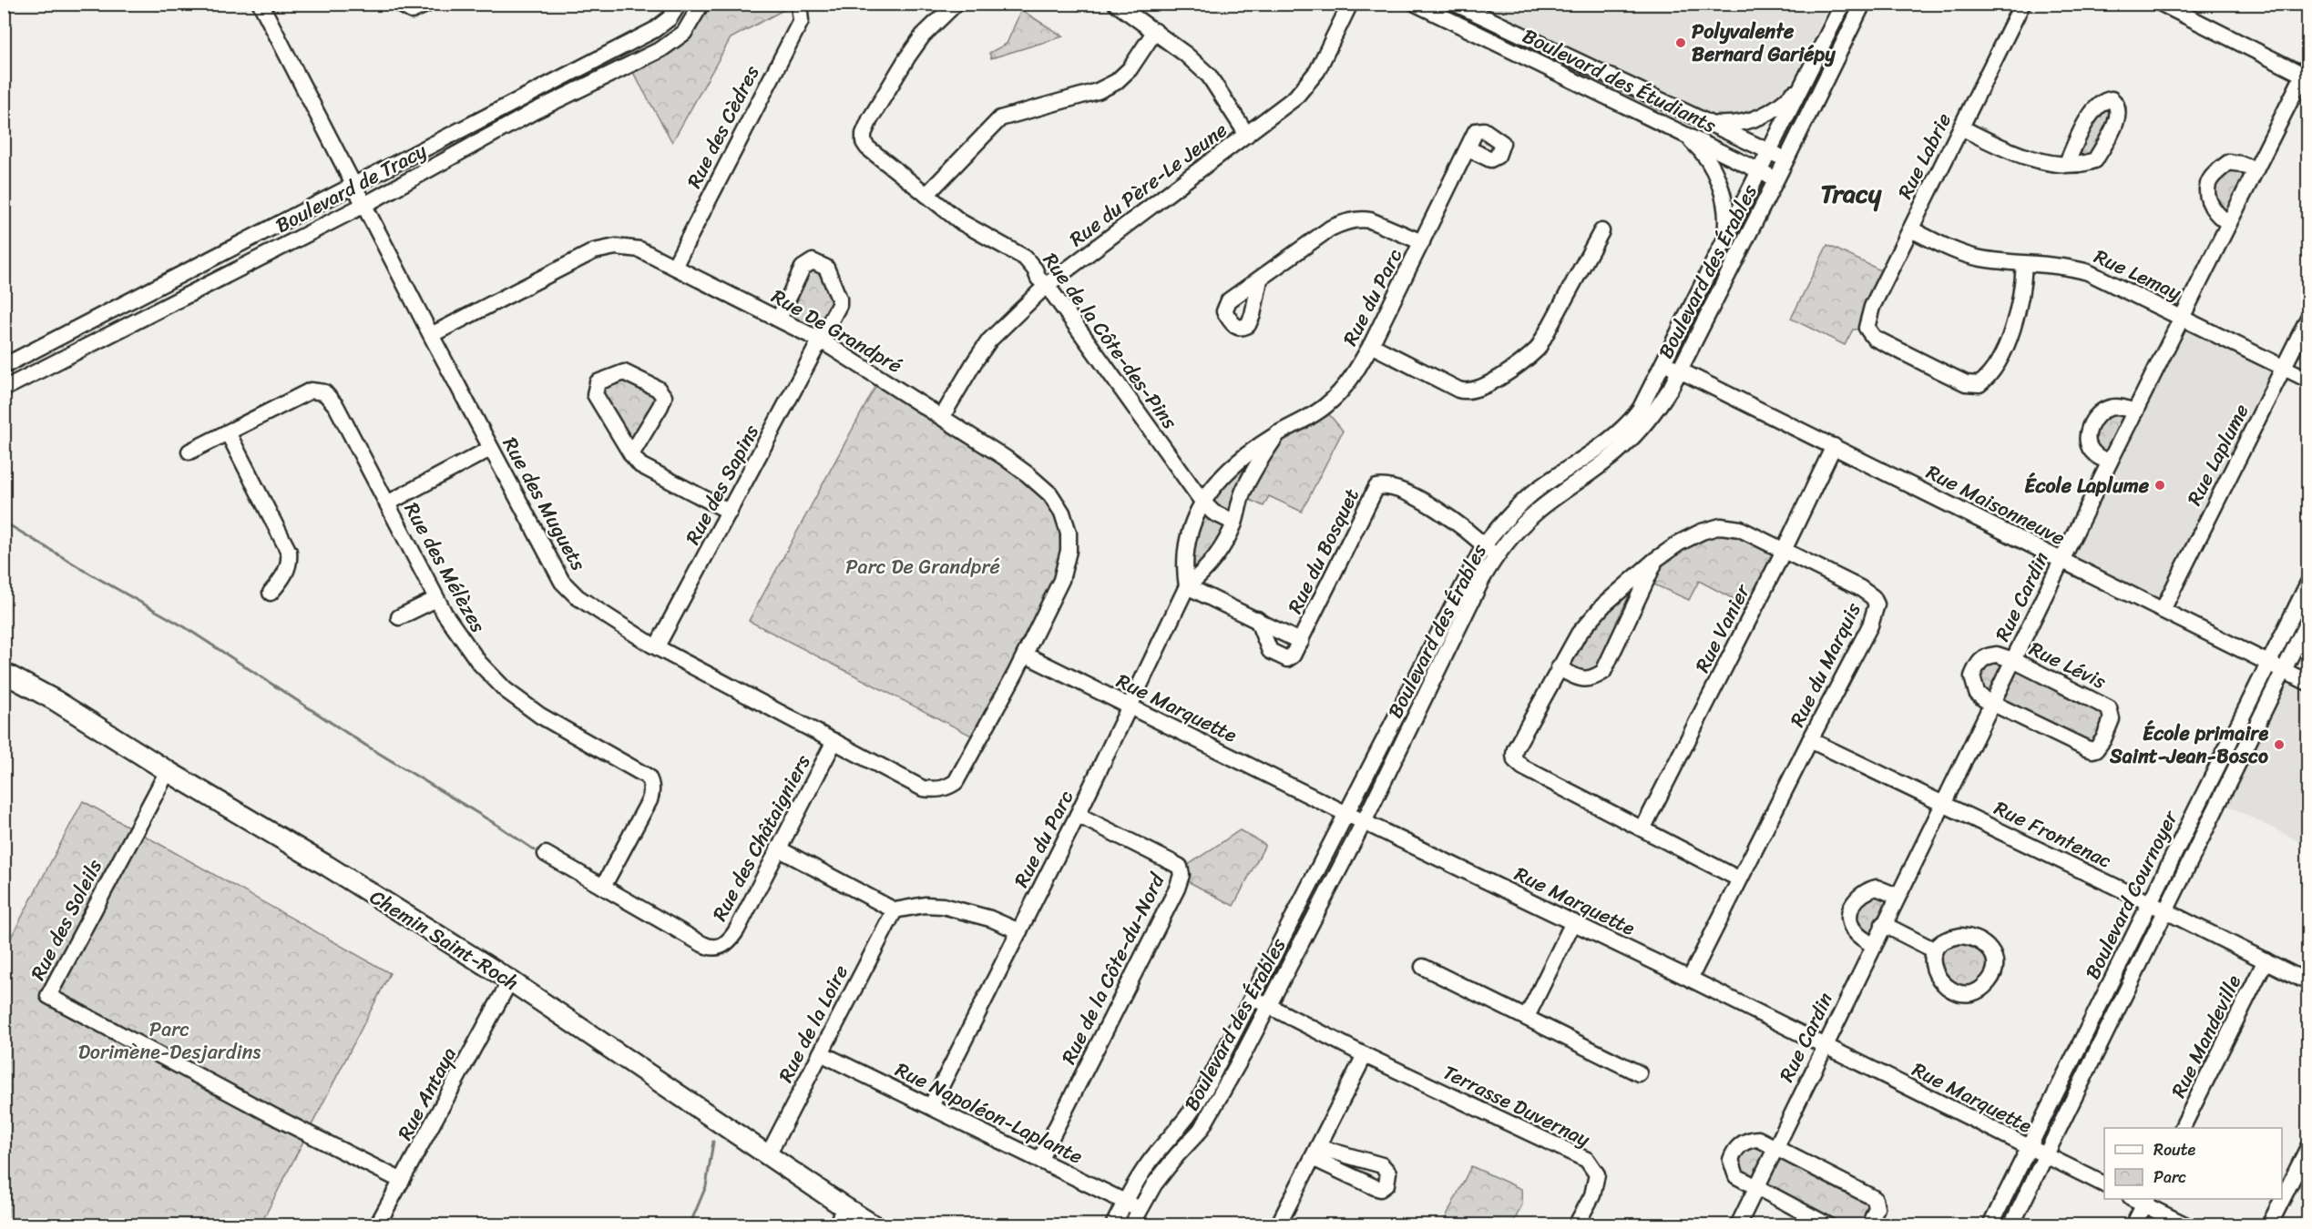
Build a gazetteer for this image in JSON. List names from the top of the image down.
{
  "streets": {
    "main road": ["Chemin Saint-Roch"],
    "street": [
      "Boulevard des Étudiants",
      "Rue des Cèdres",
      "Rue Labrie",
      "Rue du Père-Le Jeune",
      "Boulevard de Tracy",
      "Boulevard des Érables",
      "Rue Lemay",
      "Rue du Parc",
      "Rue De Grandpré",
      "Rue de la Côte-des-Pins",
      "Rue Laplume",
      "Rue des Sapins",
      "Rue des Muguets",
      "Rue Maisonneuve",
      "Rue du Bosquet",
      "Rue des Mélèzes",
      "Rue Cardin",
      "Rue Vanier",
      "Rue du Marquis",
      "Rue Lévis",
      "Rue Marquette",
      "Rue Frontenac",
      "Rue des Châtaigniers",
      "Boulevard Cournoyer",
      "Rue des Soleils",
      "Rue de la Côte-du-Nord",
      "Rue de la Loire",
      "Rue Mandeville",
      "Rue Antaya",
      "Terrasse Duvernay",
      "Rue Napoléon-Laplante"
    ]
  },
  "crossings": [
    ["Boulevard des Étudiants", "Boulevard des Érables"],
    ["Rue des Cèdres", "Rue De Grandpré"],
    ["Rue Labrie", "Rue Lemay"],
    ["Rue du Père-Le Jeune", "Rue De Grandpré"],
    ["Rue du Père-Le Jeune", "Rue de la Côte-des-Pins"],
    ["Boulevard de Tracy", "Rue des Muguets"],
    ["Boulevard des Érables", "Rue Maisonneuve"],
    ["Boulevard des Érables", "Rue du Bosquet"],
    ["Boulevard des Érables", "Rue Marquette"],
    ["Boulevard des Érables", "Terrasse Duvernay"],
    ["Boulevard des Érables", "Rue Napoléon-Laplante"],
    ["Rue Lemay", "Rue Laplume"],
    ["Rue Lemay", "Rue Cardin"],
    ["Rue du Parc", "Rue de la Côte-des-Pins"],
    ["Rue du Parc", "Rue du Bosquet"],
    ["Rue du Parc", "Rue Marquette"],
    ["Rue du Parc", "Rue de la Côte-du-Nord"],
    ["Rue du Parc", "Rue Napoléon-Laplante"],
    ["Rue De Grandpré", "Rue des Sapins"],
    ["Rue De Grandpré", "Rue des Muguets"],
    ["Rue De Grandpré", "Rue Marquette"],
    ["Rue Laplume", "Rue Maisonneuve"],
    ["Rue des Sapins", "Rue des Muguets"],
    ["Rue des Muguets", "Rue Marquette"],
    ["Rue des Muguets", "Rue des Châtaigniers"],
    ["Rue Maisonneuve", "Rue Cardin"],
    ["Rue Maisonneuve", "Rue Vanier"],
    ["Rue Maisonneuve", "Boulevard Cournoyer"],
    ["Rue des Mélèzes", "Rue des Châtaigniers"],
    ["Rue Cardin", "Rue Lévis"],
    ["Rue Cardin", "Rue Marquette"],
    ["Rue Cardin", "Rue Frontenac"],
    ["Rue Vanier", "Rue du Marquis"],
    ["Rue du Marquis", "Rue Marquette"],
    ["Rue du Marquis", "Rue Frontenac"],
    ["Rue Marquette", "Boulevard Cournoyer"],
    ["Rue Frontenac", "Boulevard Cournoyer"],
    ["Rue Frontenac", "Rue Mandeville"],
    ["Rue des Soleils", "Chemin Saint-Roch"],
    ["Rue des Soleils", "Rue Antaya"],
    ["Chemin Saint-Roch", "Rue de la Loire"],
    ["Chemin Saint-Roch", "Rue Antaya"],
    ["Rue de la Côte-du-Nord", "Rue Napoléon-Laplante"],
    ["Rue de la Loire", "Rue Napoléon-Laplante"]
  ],
  "districts": ["Tracy"],
  "parks": ["Parc De Grandpré", "Parc Dorimène-Desjardins"],
  "places": ["Polyvalente Bernard Gariépy", "École Laplume", "École primaire Saint-Jean-Bosco"],
  "legend": ["Route", "Parc"]
}
